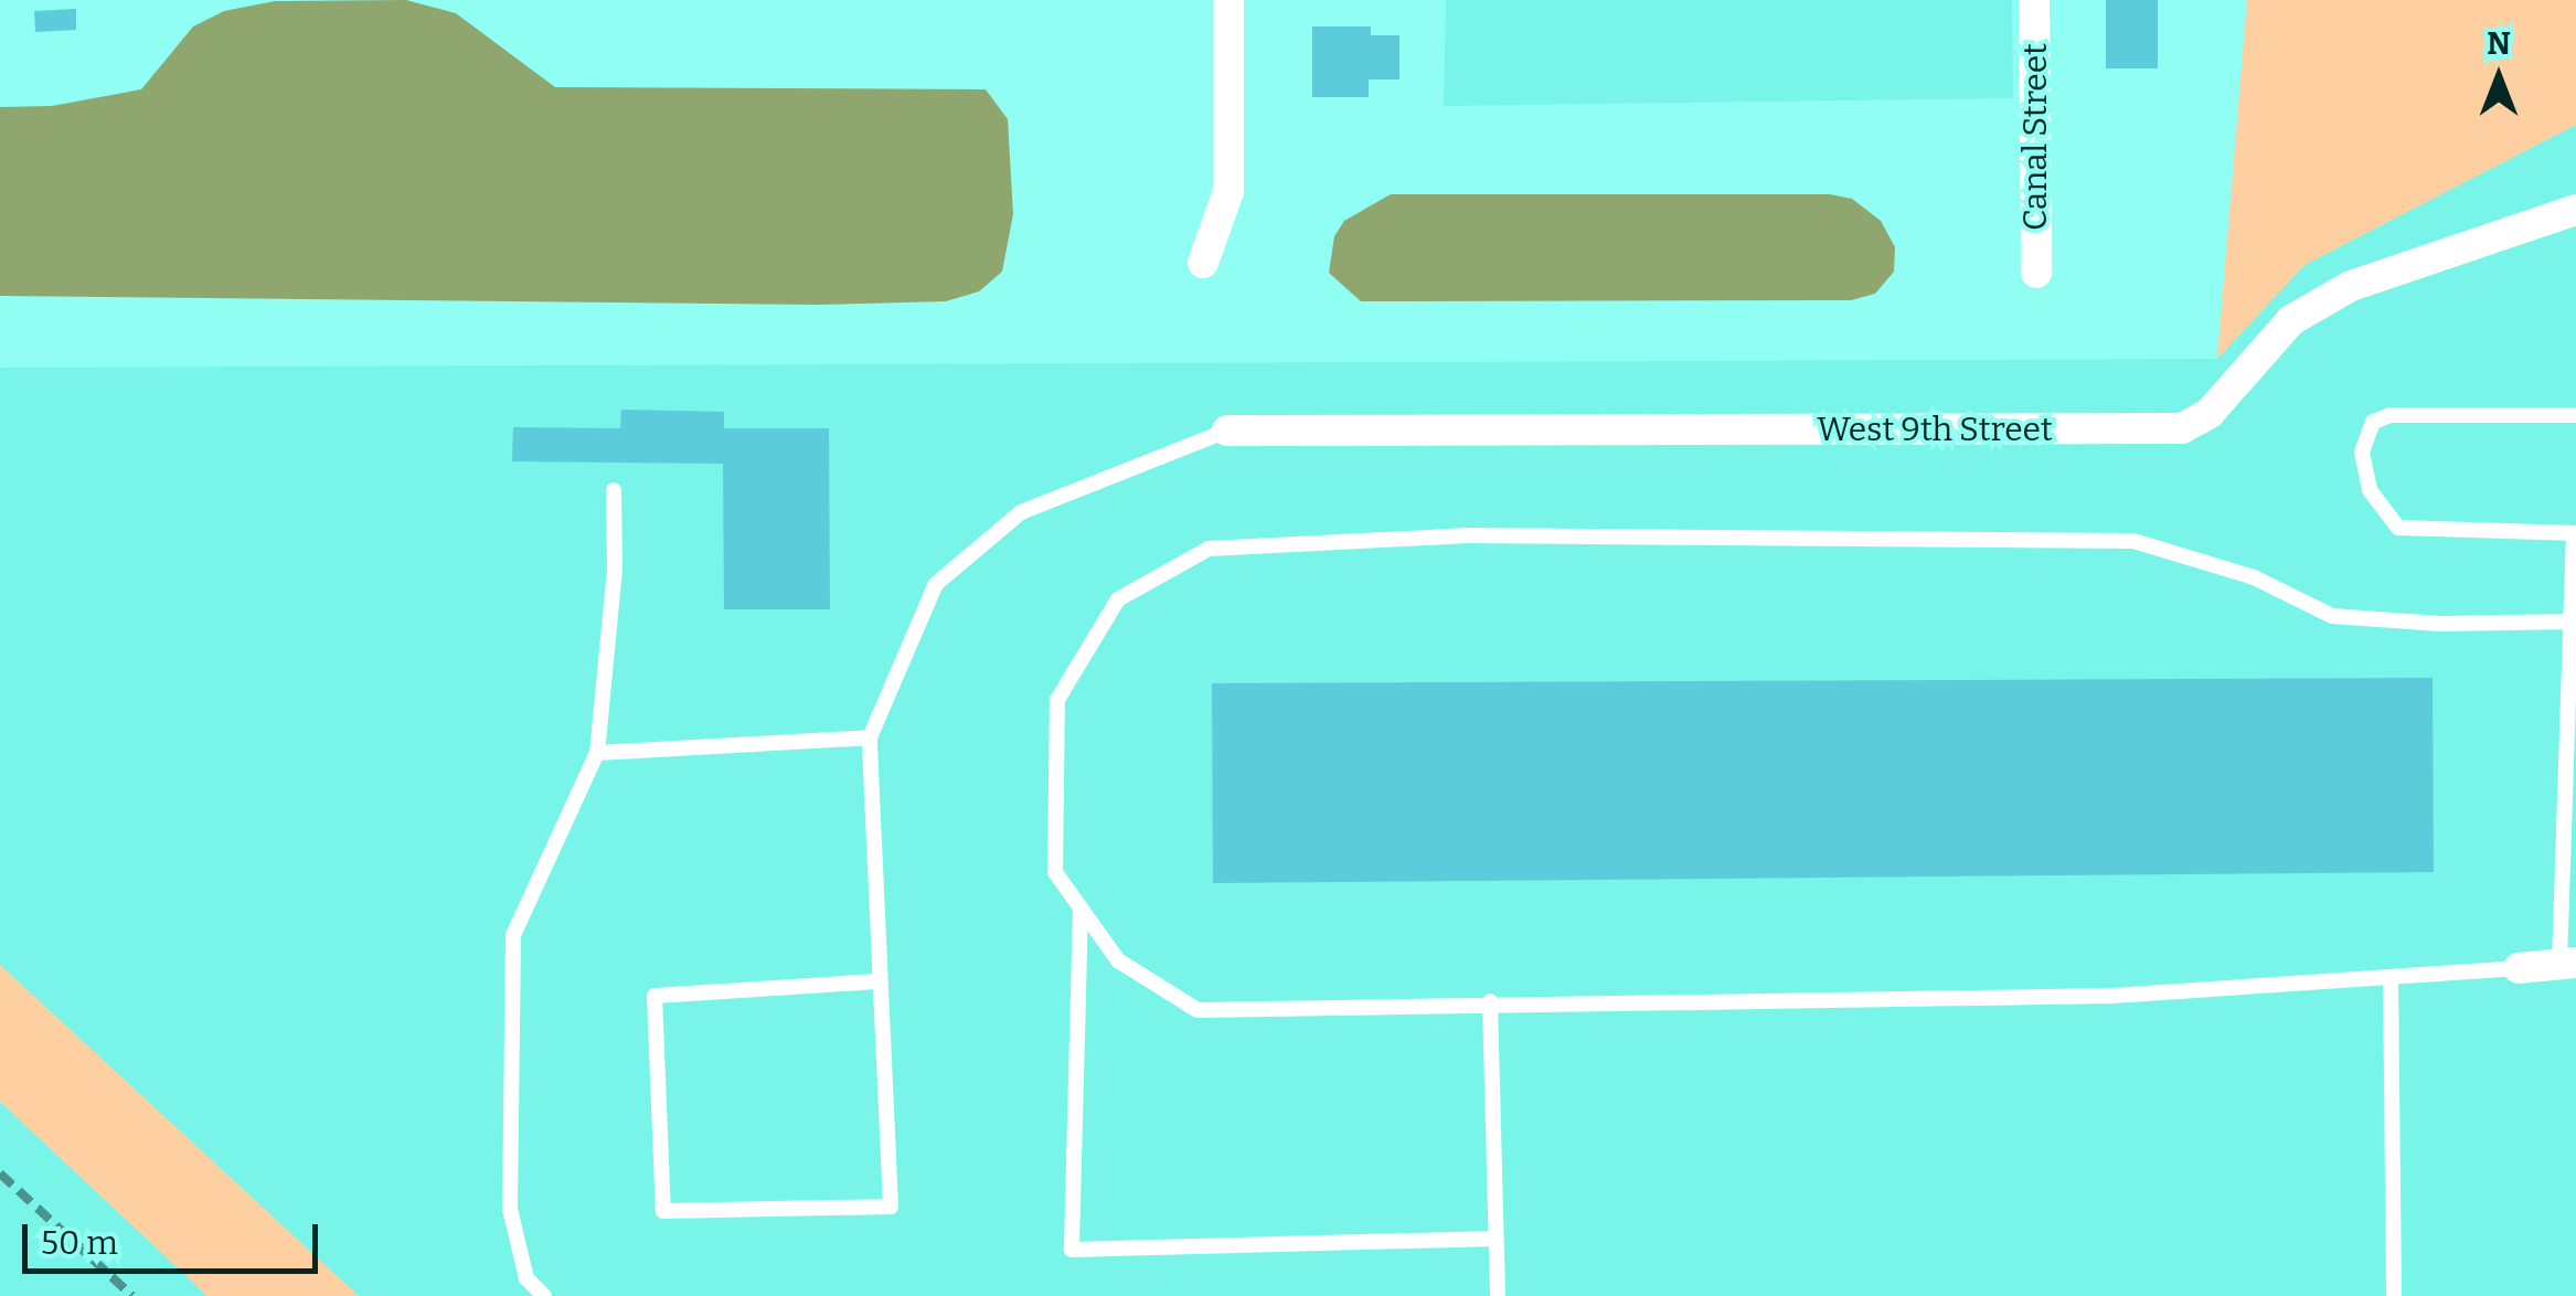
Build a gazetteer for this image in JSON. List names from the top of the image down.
{
  "streets": {
    "street": ["Canal Street", "West 9th Street"]
  },
  "scale_bar": "50 m",
  "north": "top"
}
